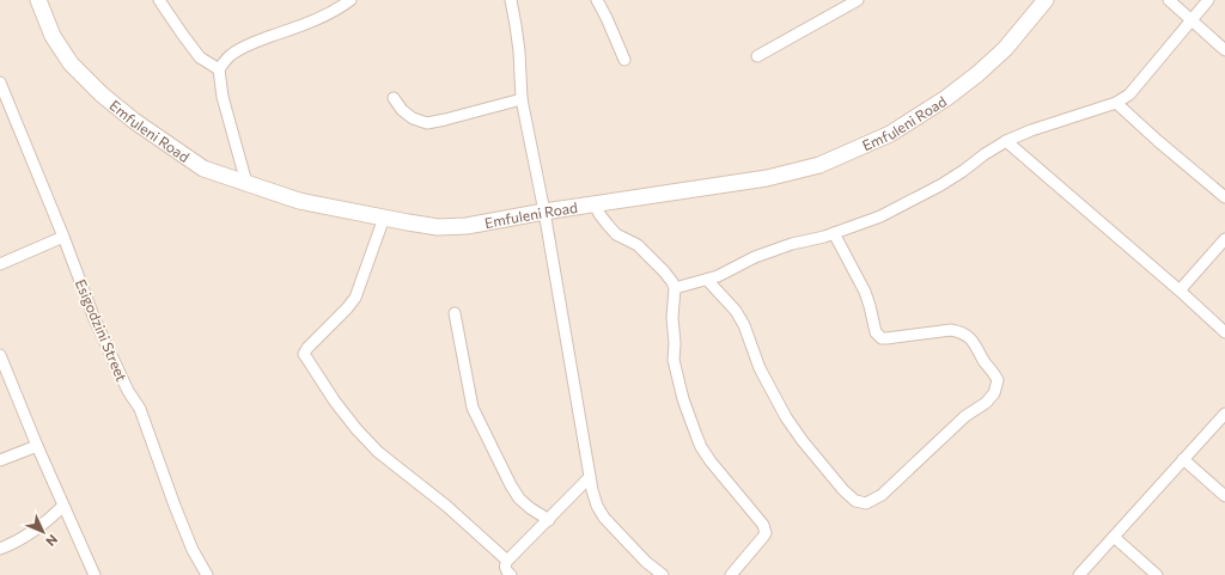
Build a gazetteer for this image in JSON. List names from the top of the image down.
{
  "streets": {
    "street": ["Emfuleni Road", "Esigodzini Street"]
  },
  "north": "bottom right"
}
